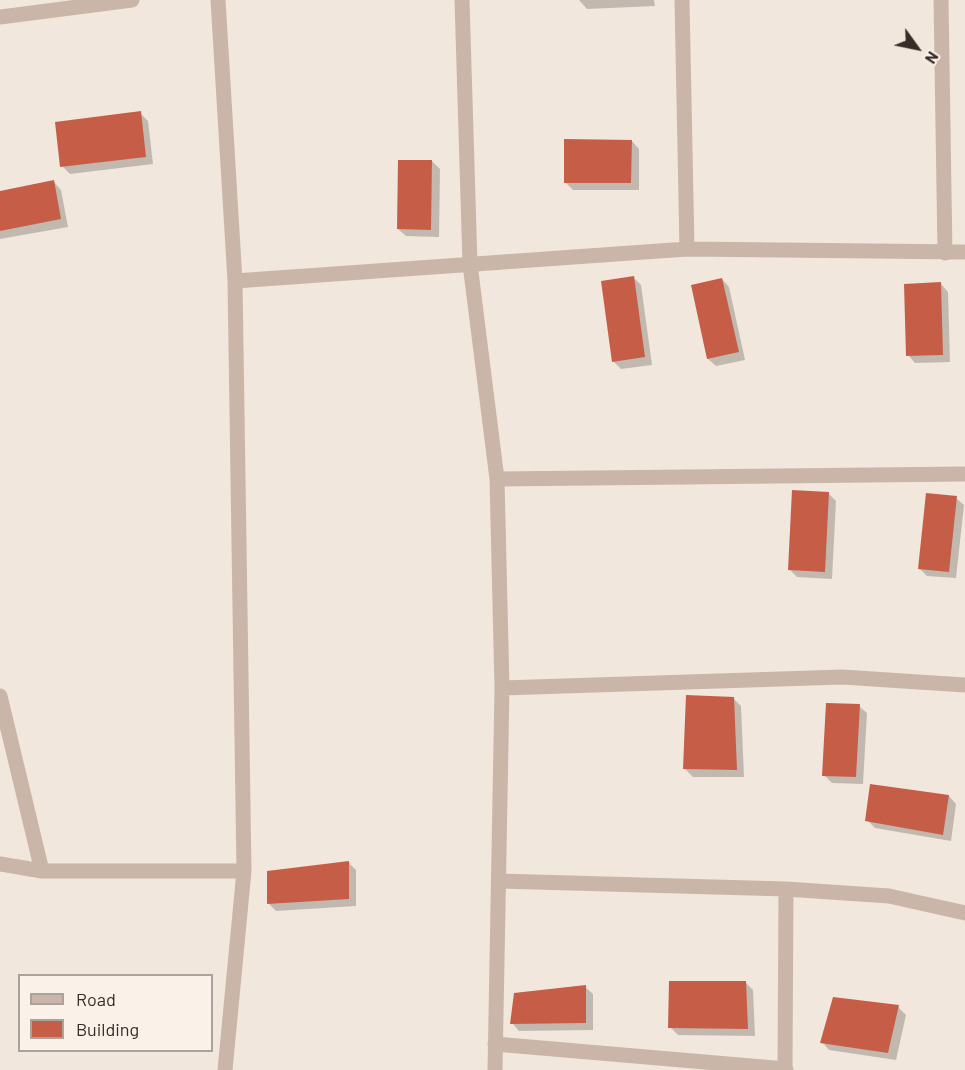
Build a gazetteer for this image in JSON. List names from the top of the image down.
{
  "legend": ["Road", "Building"],
  "north": "bottom right"
}
